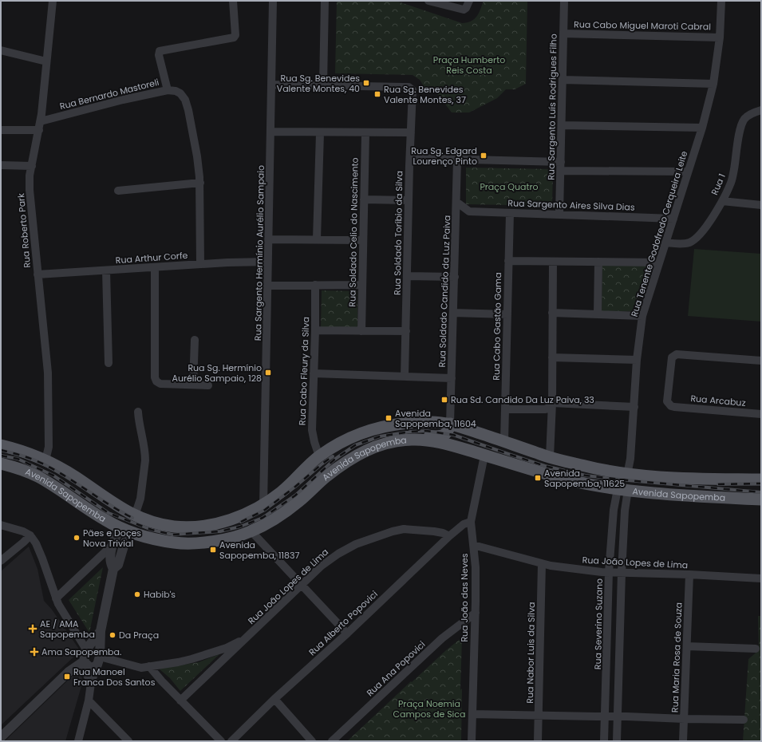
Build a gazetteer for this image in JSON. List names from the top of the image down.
{
  "streets": {
    "main road": ["Avenida Sapopemba"],
    "street": [
      "Rua Cabo Miguel Maroti Cabral",
      "Rua Bernardo Mastoreli",
      "Rua Sargento Luís Rodrigues Filho",
      "Rua 1",
      "Rua Sargento Aires Silva Dias",
      "Rua Roberto Park",
      "Rua Soldado Celio do Nascimento",
      "Rua Soldado Toríbio da Silva",
      "Rua Tenente Godofredo Cerqueira Leite",
      "Rua Sargento Hermínio Aurélio Sampaio",
      "Rua Arthur Corfe",
      "Rua Soldado Candido da Luz Paiva",
      "Rua Cabo Gastão Gama",
      "Rua Cabo Fleury da Silva",
      "Rua Arcabuz",
      "Rua João Lopes de Lima",
      "Rua João das Neves",
      "Rua Alberto Popovici",
      "Rua Severino Suzano",
      "Rua Nabor Luis da Silva",
      "Rua Maria Rosa de Souza",
      "Rua Ana Popovici"
    ]
  },
  "crossings": [
    ["Rua Cabo Miguel Maroti Cabral", "Rua Sargento Luís Rodrigues Filho"],
    ["Rua Cabo Miguel Maroti Cabral", "Rua Tenente Godofredo Cerqueira Leite"],
    ["Rua Bernardo Mastoreli", "Rua Roberto Park"],
    ["Rua Bernardo Mastoreli", "Rua Arthur Corfe"],
    ["Rua Sargento Luís Rodrigues Filho", "Rua Sargento Aires Silva Dias"],
    ["Rua 1", "Rua Tenente Godofredo Cerqueira Leite"],
    ["Rua Sargento Aires Silva Dias", "Rua Tenente Godofredo Cerqueira Leite"],
    ["Rua Sargento Aires Silva Dias", "Rua Cabo Gastão Gama"],
    ["Rua Roberto Park", "Rua Arthur Corfe"],
    ["Rua Roberto Park", "Avenida Sapopemba"],
    ["Rua Tenente Godofredo Cerqueira Leite", "Avenida Sapopemba"],
    ["Rua Sargento Hermínio Aurélio Sampaio", "Rua Arthur Corfe"],
    ["Rua Sargento Hermínio Aurélio Sampaio", "Avenida Sapopemba"],
    ["Rua Soldado Candido da Luz Paiva", "Avenida Sapopemba"],
    ["Rua Cabo Gastão Gama", "Avenida Sapopemba"],
    ["Rua Cabo Fleury da Silva", "Avenida Sapopemba"],
    ["Avenida Sapopemba", "Rua João das Neves"],
    ["Avenida Sapopemba", "Rua Severino Suzano"],
    ["Rua João Lopes de Lima", "Rua João das Neves"],
    ["Rua João Lopes de Lima", "Rua Alberto Popovici"],
    ["Rua João Lopes de Lima", "Rua Severino Suzano"],
    ["Rua João Lopes de Lima", "Rua Nabor Luis da Silva"],
    ["Rua João Lopes de Lima", "Rua Maria Rosa de Souza"],
    ["Rua João das Neves", "Rua Alberto Popovici"],
    ["Rua João das Neves", "Rua Ana Popovici"]
  ],
  "parks": ["Praça Humberto Reis Costa", "Praça Quatro", "Praça Noemia Campos de Sica"],
  "places": {
    "transit": [
      "Rua Sg. Benevides Valente Montes, 40",
      "Rua Sg. Benevides Valente Montes, 37",
      "Rua Sg. Edgard Lourenço Pinto",
      "Rua Sg. Hermínio Aurélio Sampaio, 128",
      "Rua Sd. Candido Da Luz Paiva, 33",
      "Avenida Sapopemba, 11604",
      "Avenida Sapopemba, 11625",
      "Avenida Sapopemba, 11837",
      "Rua Manoel Franca Dos Santos"
    ],
    "other": ["Pães e Doçes Nova Trivial", "Habib's", "Da Praça"],
    "health": ["AE / AMA Sapopemba", "Ama Sapopemba."]
  }
}
